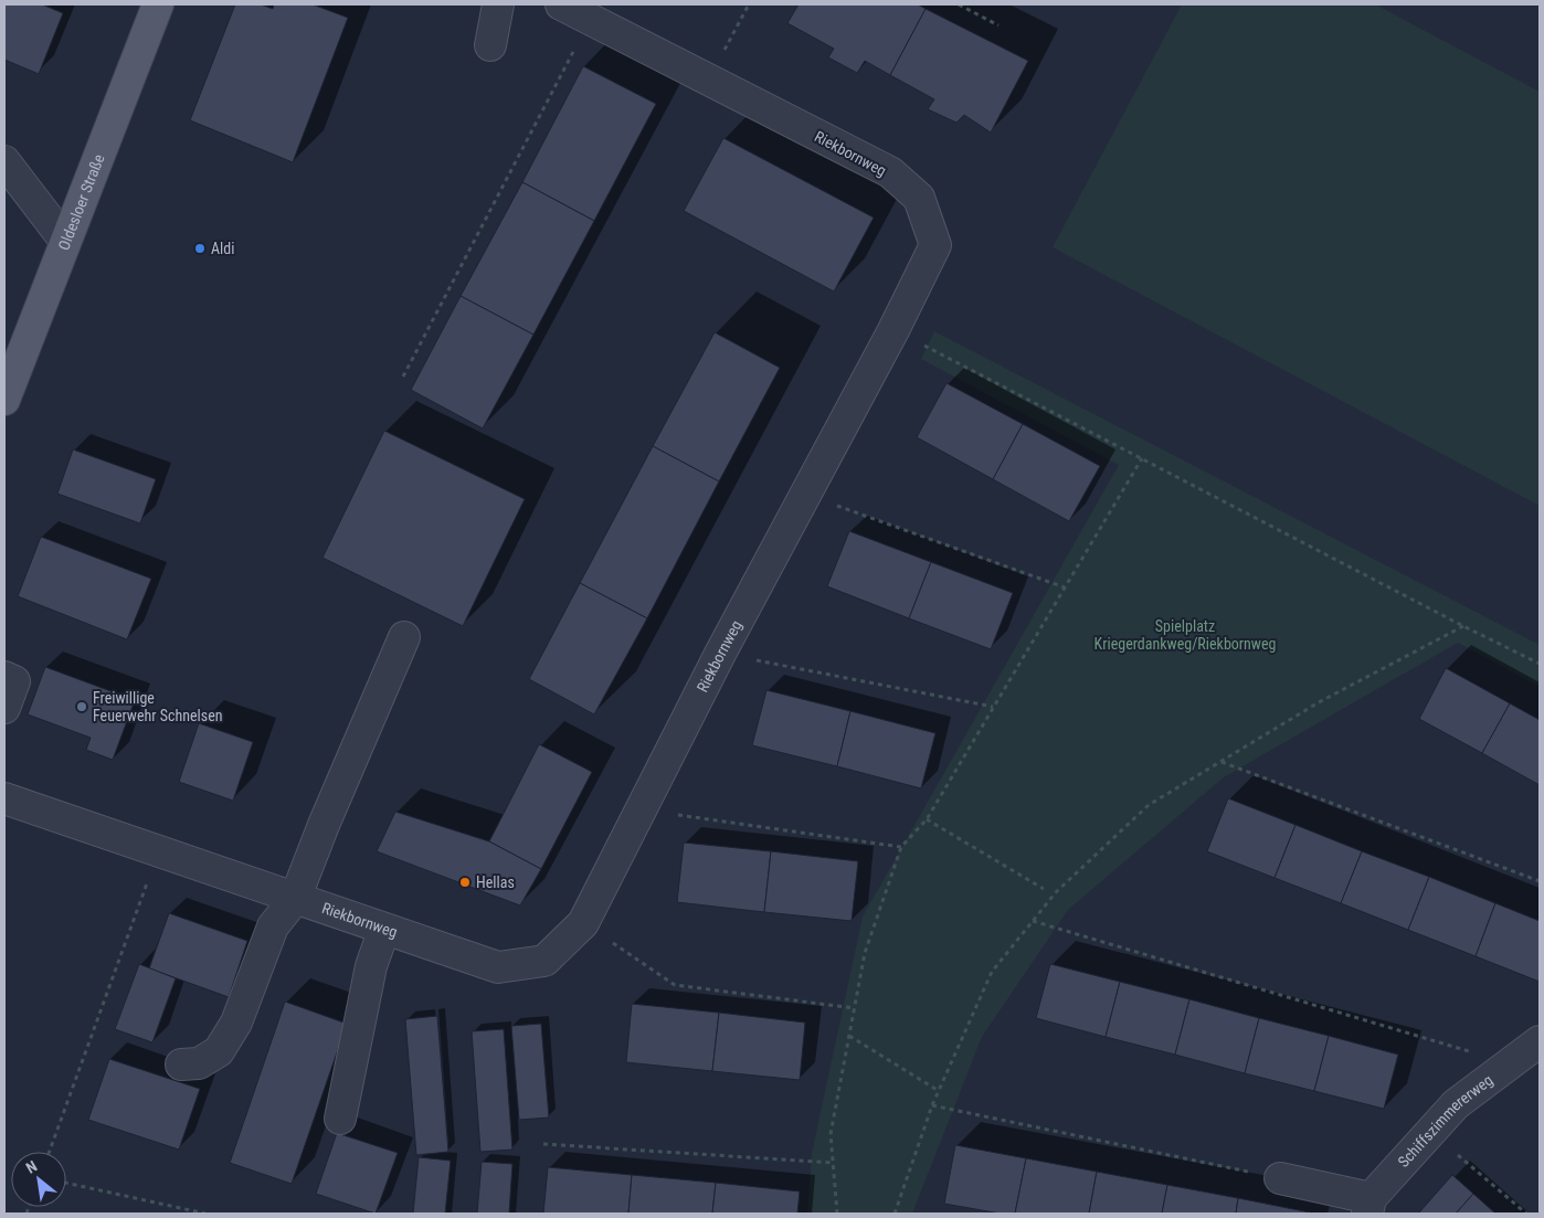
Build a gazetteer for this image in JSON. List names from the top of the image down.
{
  "streets": {
    "main road": ["Oldesloer Straße"],
    "street": ["Riekbornweg", "Schiffszimmererweg"]
  },
  "parks": ["Spielplatz Kriegerdankweg/Riekbornweg"],
  "places": ["Aldi", "Freiwillige Feuerwehr Schnelsen", "Hellas"],
  "north": "top left"
}
